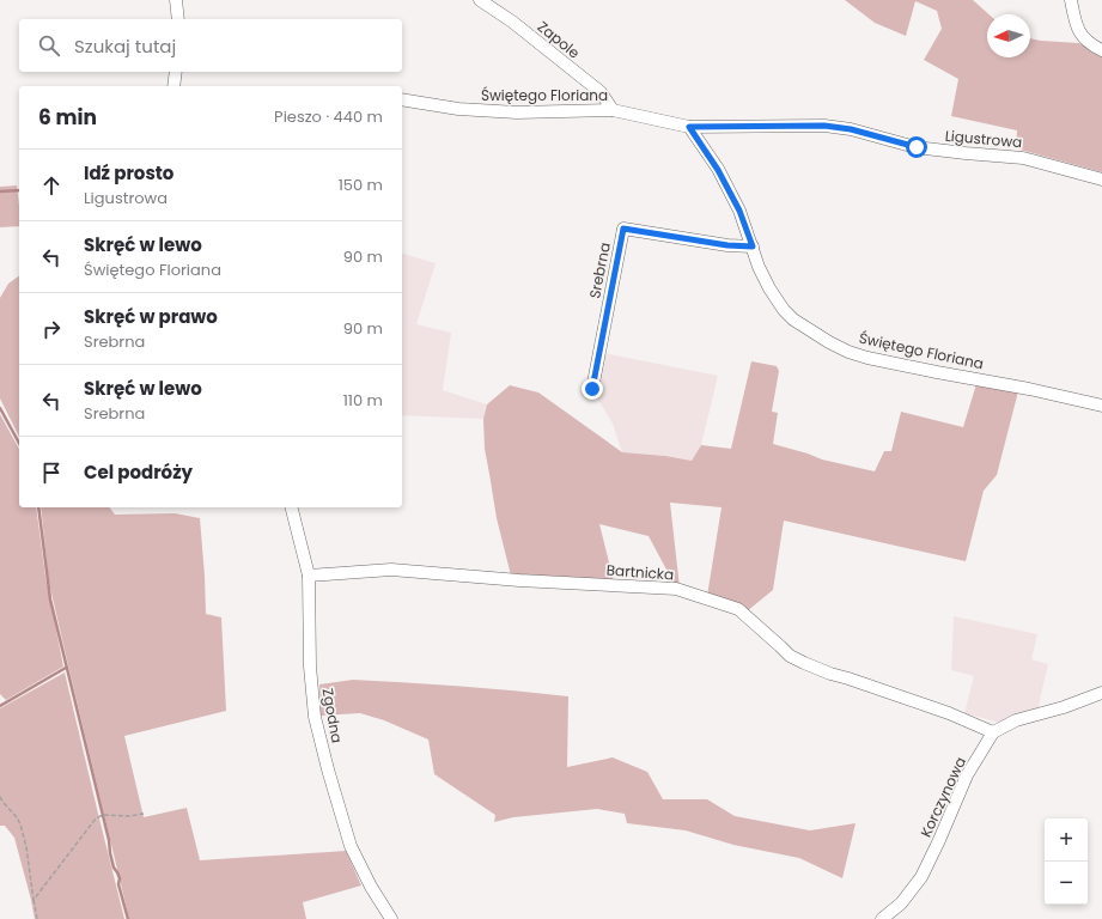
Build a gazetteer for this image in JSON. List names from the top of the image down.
{
  "streets": {
    "street": [
      "Zapole",
      "Świętego Floriana",
      "Ligustrowa",
      "Srebrna",
      "Bartnicka",
      "Zgodna",
      "Korczynowa"
    ]
  },
  "crossings": [
    ["Zapole", "Świętego Floriana"],
    ["Świętego Floriana", "Ligustrowa"],
    ["Świętego Floriana", "Srebrna"],
    ["Bartnicka", "Zgodna"],
    ["Bartnicka", "Korczynowa"]
  ],
  "north": "left",
  "page": {
    "search": "Szukaj tutaj",
    "heading": ["6 min", "Pieszo · 440 m"],
    "list": [
      ["Idź prosto", "Ligustrowa", "150 m"],
      ["Skręć w lewo", "Świętego Floriana", "90 m"],
      ["Skręć w prawo", "Srebrna", "90 m"],
      ["Skręć w lewo", "Srebrna", "110 m"],
      "Cel podróży"
    ],
    "map_buttons": ["+", "−"]
  }
}
